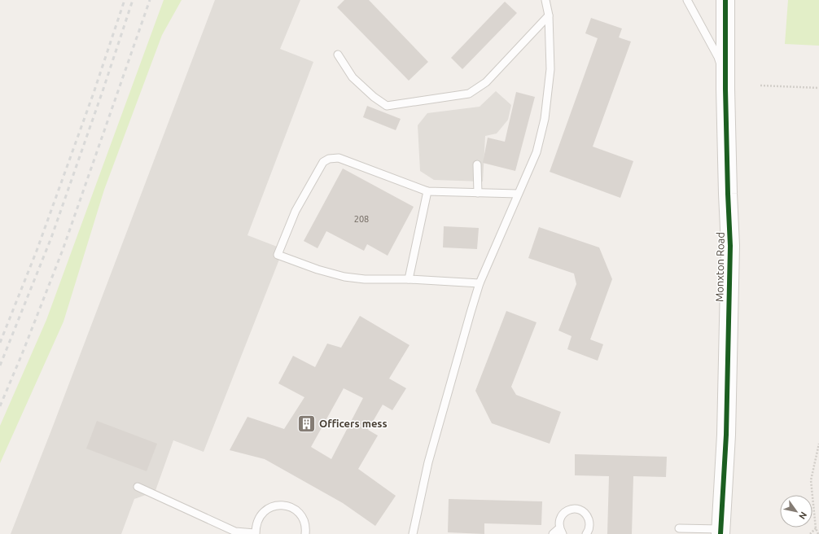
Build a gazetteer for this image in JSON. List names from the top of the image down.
{
  "streets": {
    "street": ["Monxton Road"]
  },
  "places": {
    "building": ["Officers mess"]
  },
  "house_numbers": ["208"],
  "north": "bottom right"
}
